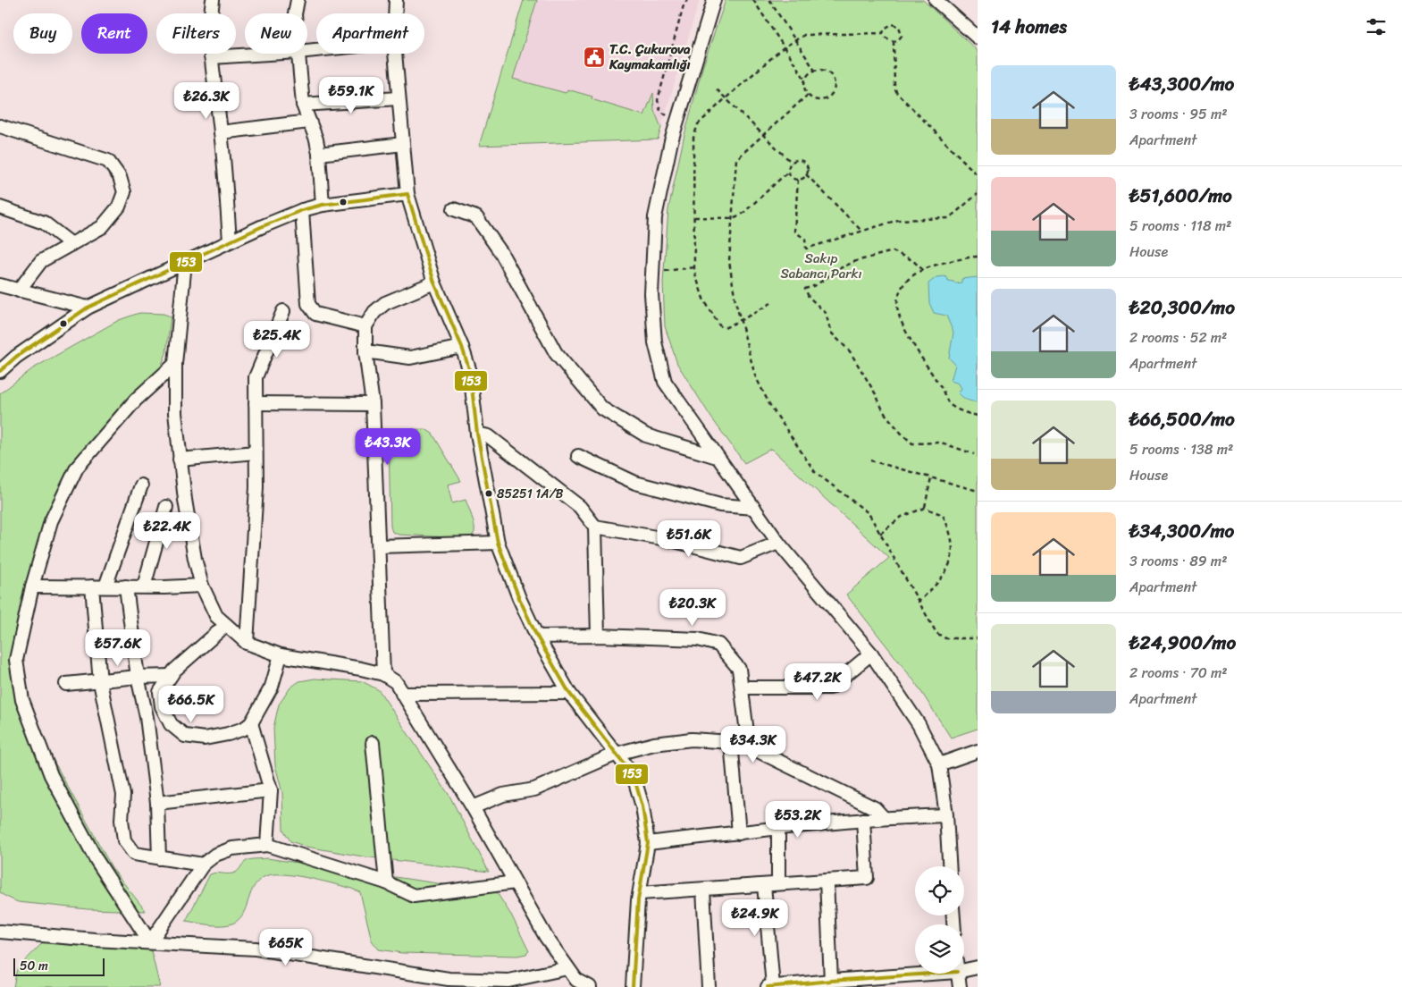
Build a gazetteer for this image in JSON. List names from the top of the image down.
{
  "parks": ["Sakıp Sabancı Parkı"],
  "places": {
    "public building": ["T.C. Çukurova Kaymakamlığı"],
    "other": ["85251 1A/B"]
  },
  "lines": ["transit line 153"],
  "scale_bar": "50 m",
  "page": {
    "heading": "14 homes",
    "chip": [
      "Buy",
      "Rent",
      "Filters",
      "New",
      "Apartment"
    ],
    "list": [
      {
        "name": "₺43,300/mo",
        "note": "3 rooms · 95 m² · Apartment"
      },
      {
        "name": "₺51,600/mo",
        "note": "5 rooms · 118 m² · House"
      },
      {
        "name": "₺20,300/mo",
        "note": "2 rooms · 52 m² · Apartment"
      },
      {
        "name": "₺66,500/mo",
        "note": "5 rooms · 138 m² · House"
      },
      {
        "name": "₺34,300/mo",
        "note": "3 rooms · 89 m² · Apartment"
      },
      {
        "name": "₺24,900/mo",
        "note": "2 rooms · 70 m² · Apartment"
      }
    ],
    "price": [
      "₺59.1K",
      "₺26.3K",
      "₺25.4K",
      "₺43.3K",
      "₺22.4K",
      "₺51.6K",
      "₺20.3K",
      "₺57.6K",
      "₺47.2K",
      "₺66.5K",
      "₺34.3K",
      "₺53.2K",
      "₺24.9K",
      "₺65K"
    ],
    "scale": "50 m"
  }
}
